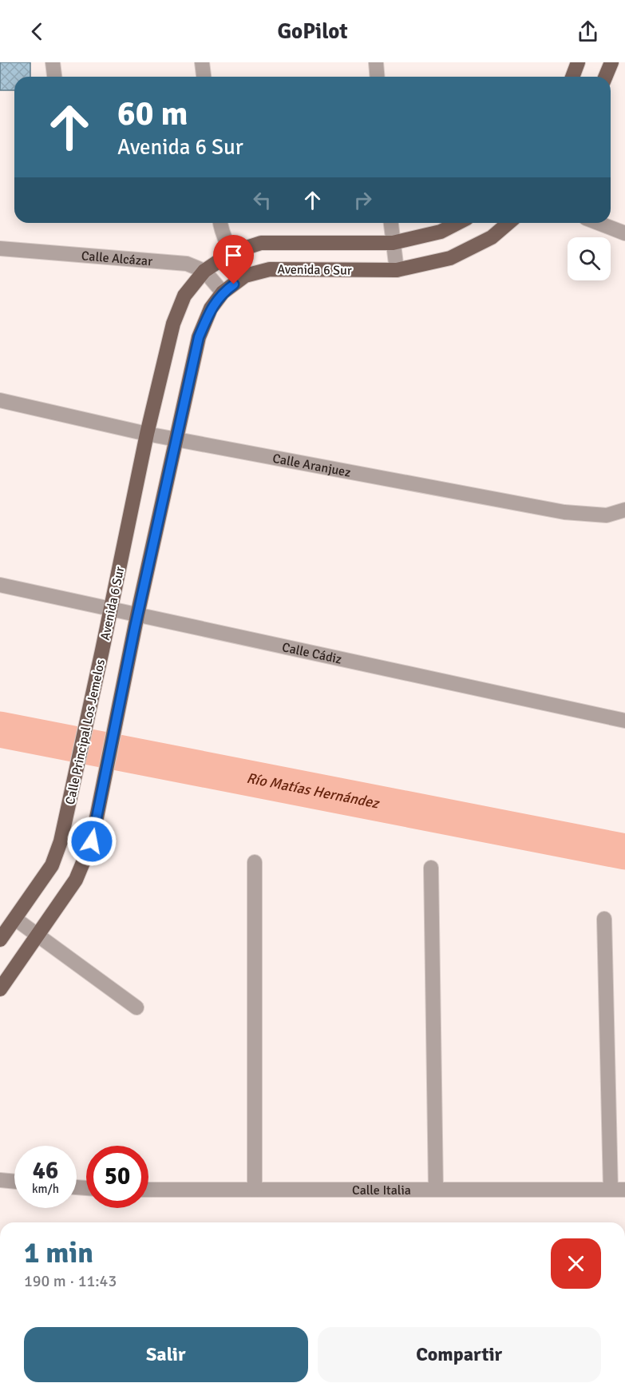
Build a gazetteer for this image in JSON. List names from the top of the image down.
{
  "streets": {
    "main road": ["Avenida 6 Sur", "Calle Principal Los Jemelos"],
    "street": [
      "Calle Alcázar",
      "Calle Aranjuez",
      "Calle Cádiz",
      "Calle Italia"
    ]
  },
  "crossings": [
    ["Calle Alcázar", "Avenida 6 Sur"],
    ["Avenida 6 Sur", "Calle Aranjuez"],
    ["Avenida 6 Sur", "Calle Cádiz"],
    ["Avenida 6 Sur", "Calle Principal Los Jemelos"]
  ],
  "water": ["Río Matías Hernández"],
  "page": {
    "header": "GoPilot",
    "turn": ["60 m", "Avenida 6 Sur"],
    "speed": "46 km/h",
    "limit": "50",
    "heading": ["1 min", "190 m · 11:43"],
    "buttons": ["Salir", "Compartir"]
  }
}
